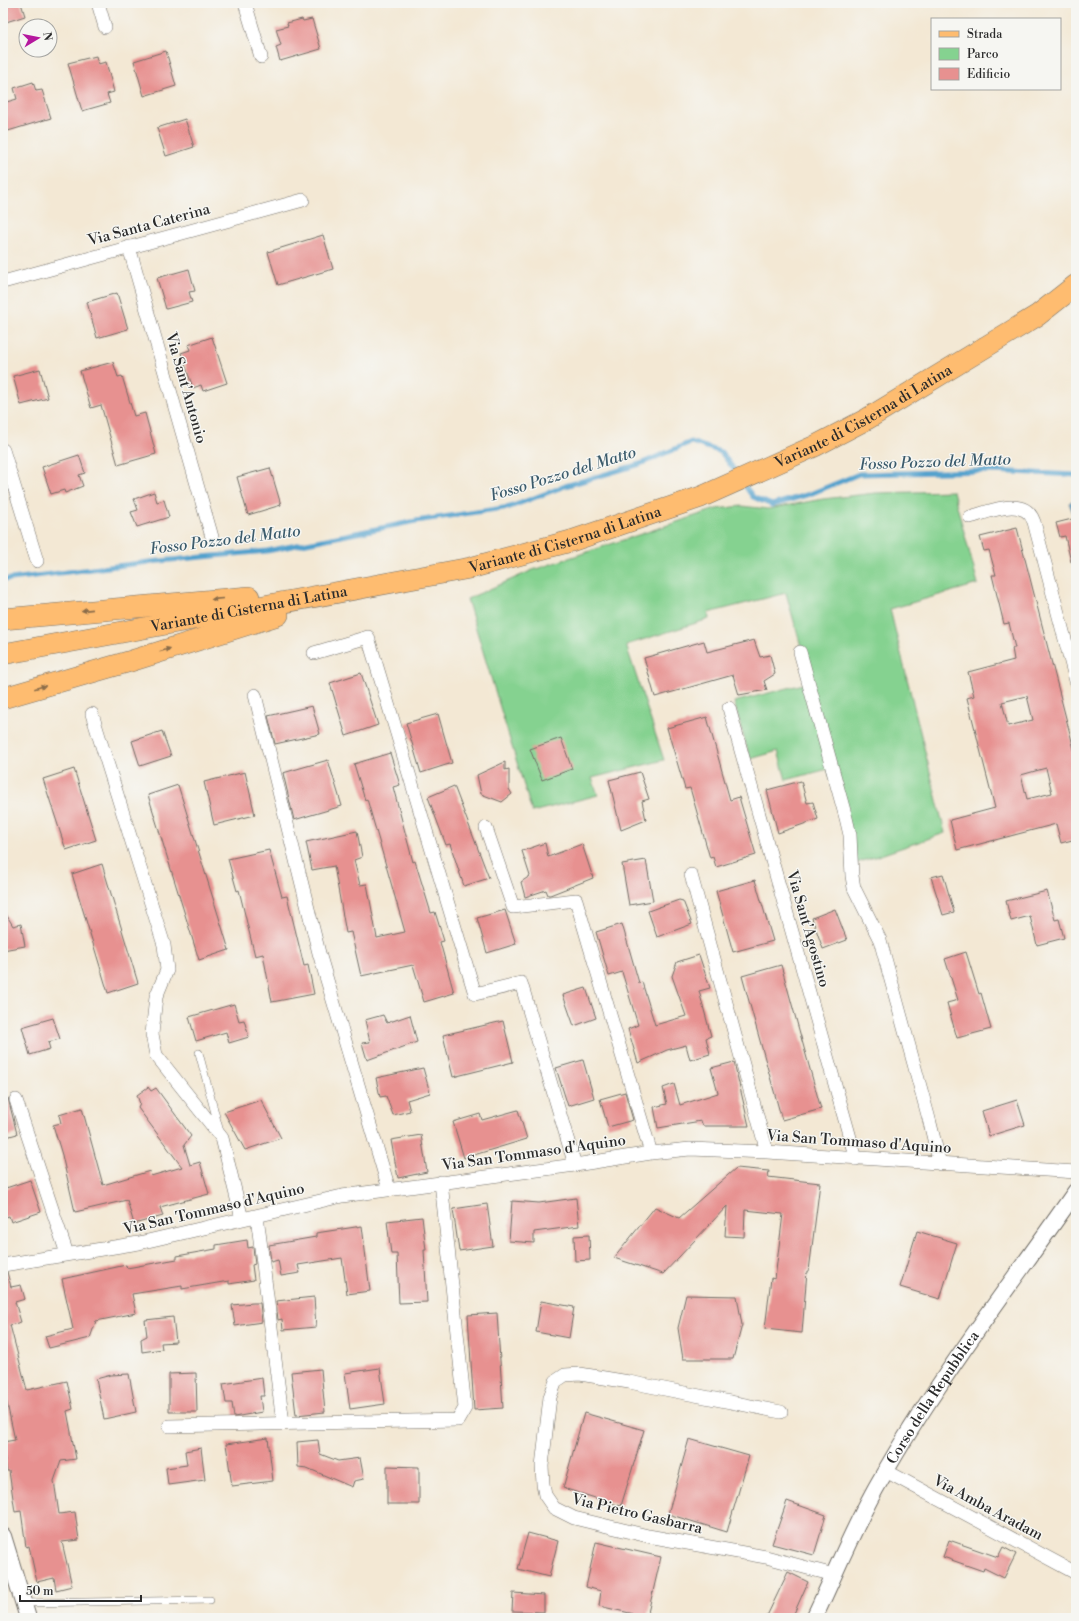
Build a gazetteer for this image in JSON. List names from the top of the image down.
{
  "streets": {
    "main road": ["Variante di Cisterna di Latina"],
    "street": [
      "Via Santa Caterina",
      "Via Sant'Antonio",
      "Via Sant'Agostino",
      "Via San Tommaso d'Aquino",
      "Corso della Repubblica",
      "Via Amba Aradam",
      "Via Pietro Gasbarra"
    ]
  },
  "crossings": [
    ["Via Santa Caterina", "Via Sant'Antonio"],
    ["Via Sant'Agostino", "Via San Tommaso d'Aquino"],
    ["Corso della Repubblica", "Via Amba Aradam"],
    ["Corso della Repubblica", "Via Pietro Gasbarra"]
  ],
  "water": ["Fosso Pozzo del Matto"],
  "legend": ["Strada", "Parco", "Edificio"],
  "scale_bar": "50 m",
  "north": "right"
}
